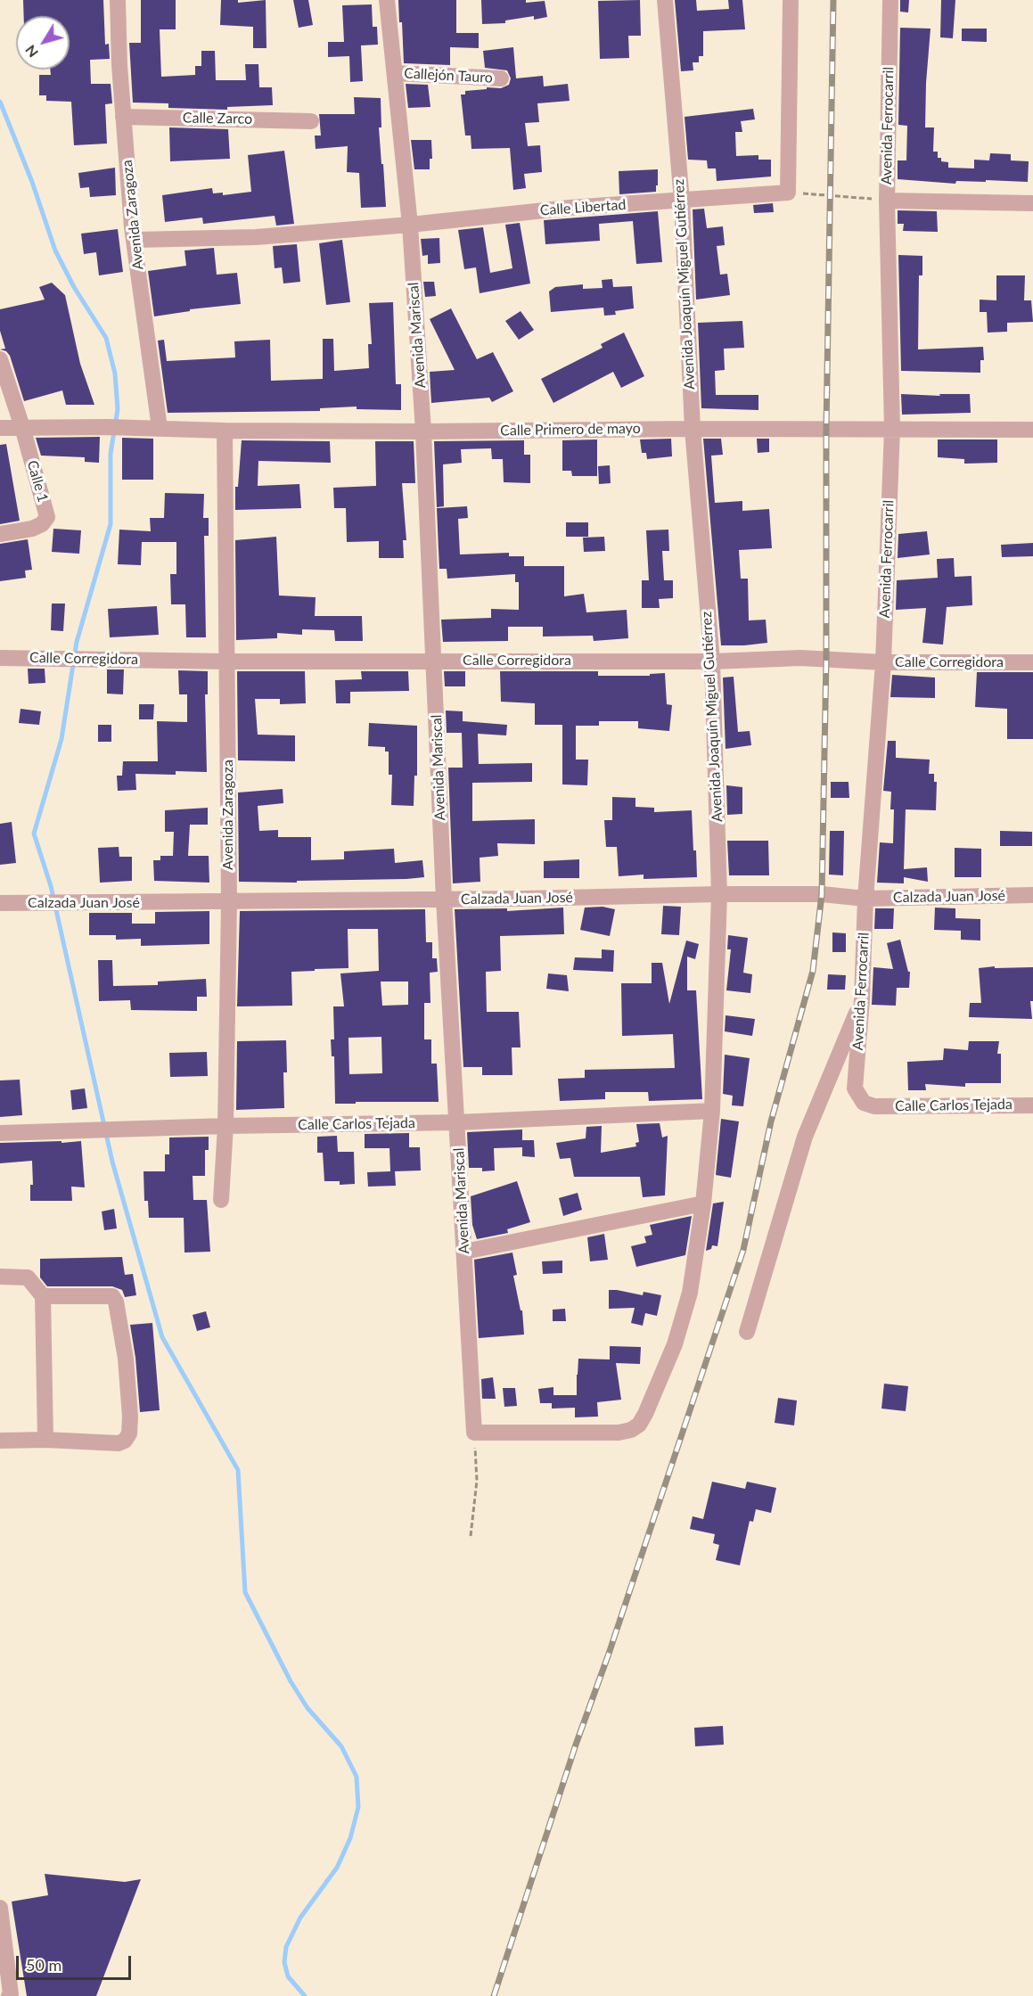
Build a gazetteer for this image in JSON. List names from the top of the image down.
{
  "streets": {
    "street": [
      "Callejón Tauro",
      "Calle Zarco",
      "Avenida Ferrocarril",
      "Calle Libertad",
      "Avenida Zaragoza",
      "Avenida Joaquín Miguel Gutiérrez",
      "Avenida Mariscal",
      "Calle Primero de mayo",
      "Calle 1",
      "Calle Corregidora",
      "Calzada Juan José",
      "Calle Carlos Tejada"
    ]
  },
  "crossings": [
    ["Callejón Tauro", "Avenida Mariscal"],
    ["Calle Zarco", "Avenida Zaragoza"],
    ["Avenida Ferrocarril", "Calle Primero de mayo"],
    ["Avenida Ferrocarril", "Calle Corregidora"],
    ["Avenida Ferrocarril", "Calzada Juan José"],
    ["Avenida Ferrocarril", "Calle Carlos Tejada"],
    ["Calle Libertad", "Avenida Zaragoza"],
    ["Calle Libertad", "Avenida Joaquín Miguel Gutiérrez"],
    ["Calle Libertad", "Avenida Mariscal"],
    ["Avenida Zaragoza", "Calle Primero de mayo"],
    ["Avenida Zaragoza", "Calle Corregidora"],
    ["Avenida Zaragoza", "Calzada Juan José"],
    ["Avenida Zaragoza", "Calle Carlos Tejada"],
    ["Avenida Joaquín Miguel Gutiérrez", "Avenida Mariscal"],
    ["Avenida Joaquín Miguel Gutiérrez", "Calle Primero de mayo"],
    ["Avenida Joaquín Miguel Gutiérrez", "Calle Corregidora"],
    ["Avenida Joaquín Miguel Gutiérrez", "Calzada Juan José"],
    ["Avenida Joaquín Miguel Gutiérrez", "Calle Carlos Tejada"],
    ["Avenida Mariscal", "Calle Primero de mayo"],
    ["Avenida Mariscal", "Calle Corregidora"],
    ["Avenida Mariscal", "Calzada Juan José"],
    ["Avenida Mariscal", "Calle Carlos Tejada"],
    ["Calle Primero de mayo", "Calle 1"]
  ],
  "scale_bar": "50 m",
  "north": "bottom left"
}
